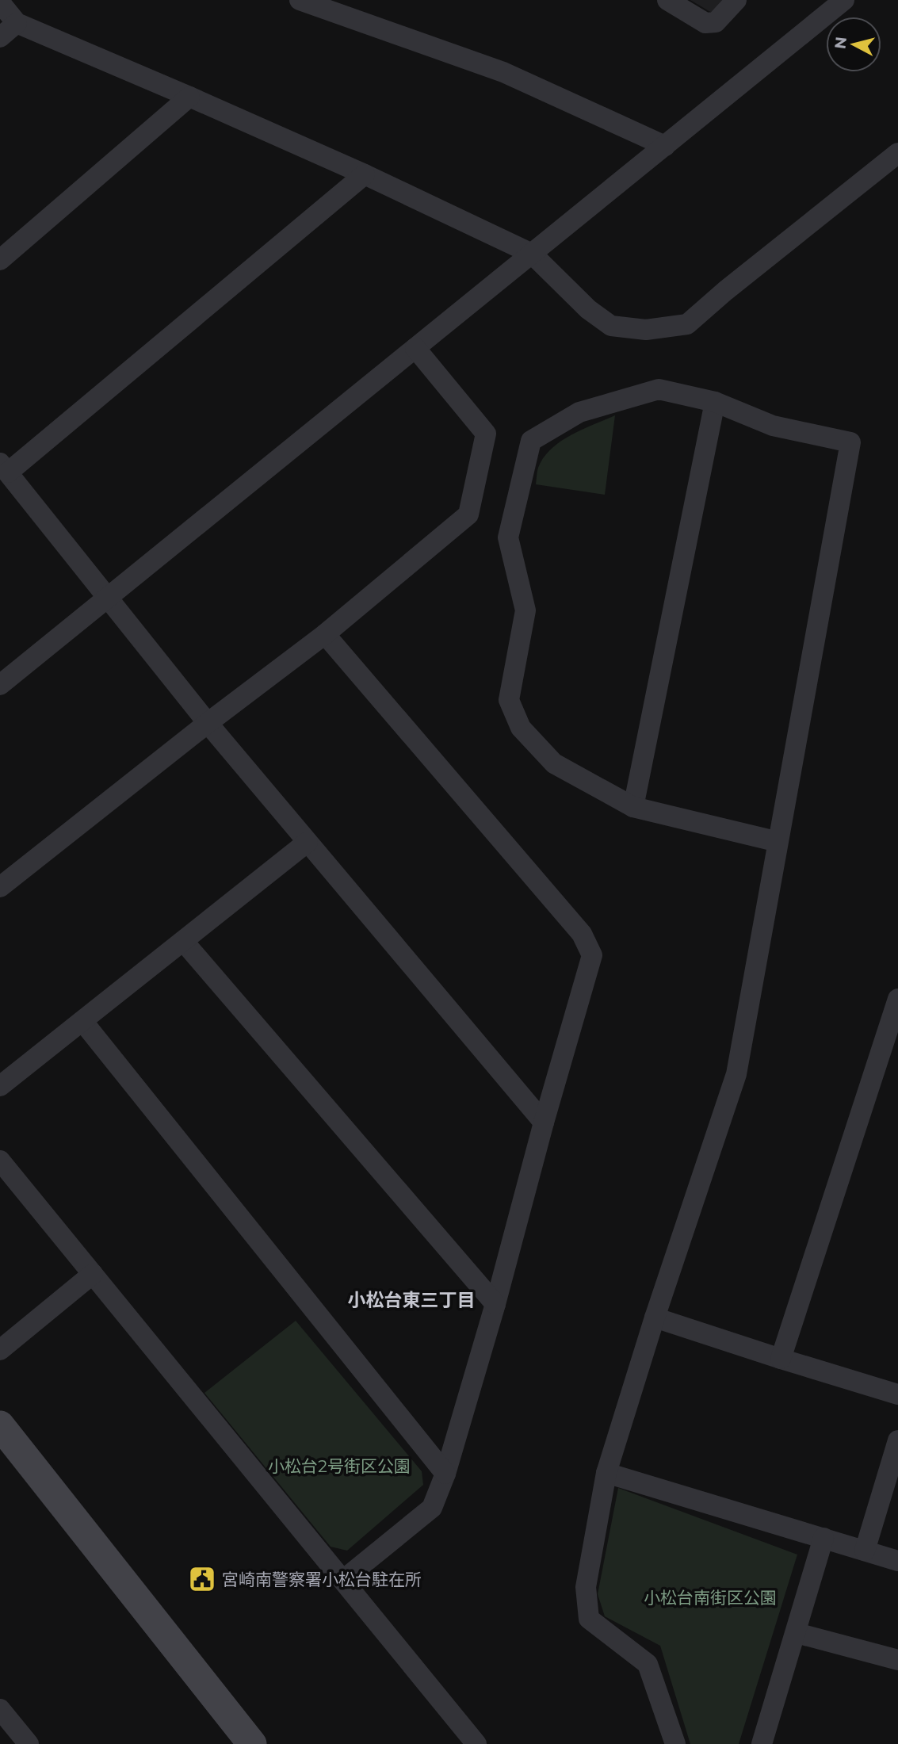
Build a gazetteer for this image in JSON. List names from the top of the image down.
{
  "districts": ["小松台東三丁目"],
  "parks": ["小松台2号街区公園", "小松台南街区公園"],
  "places": {
    "public building": ["宮崎南警察署小松台駐在所"]
  },
  "north": "left"
}
